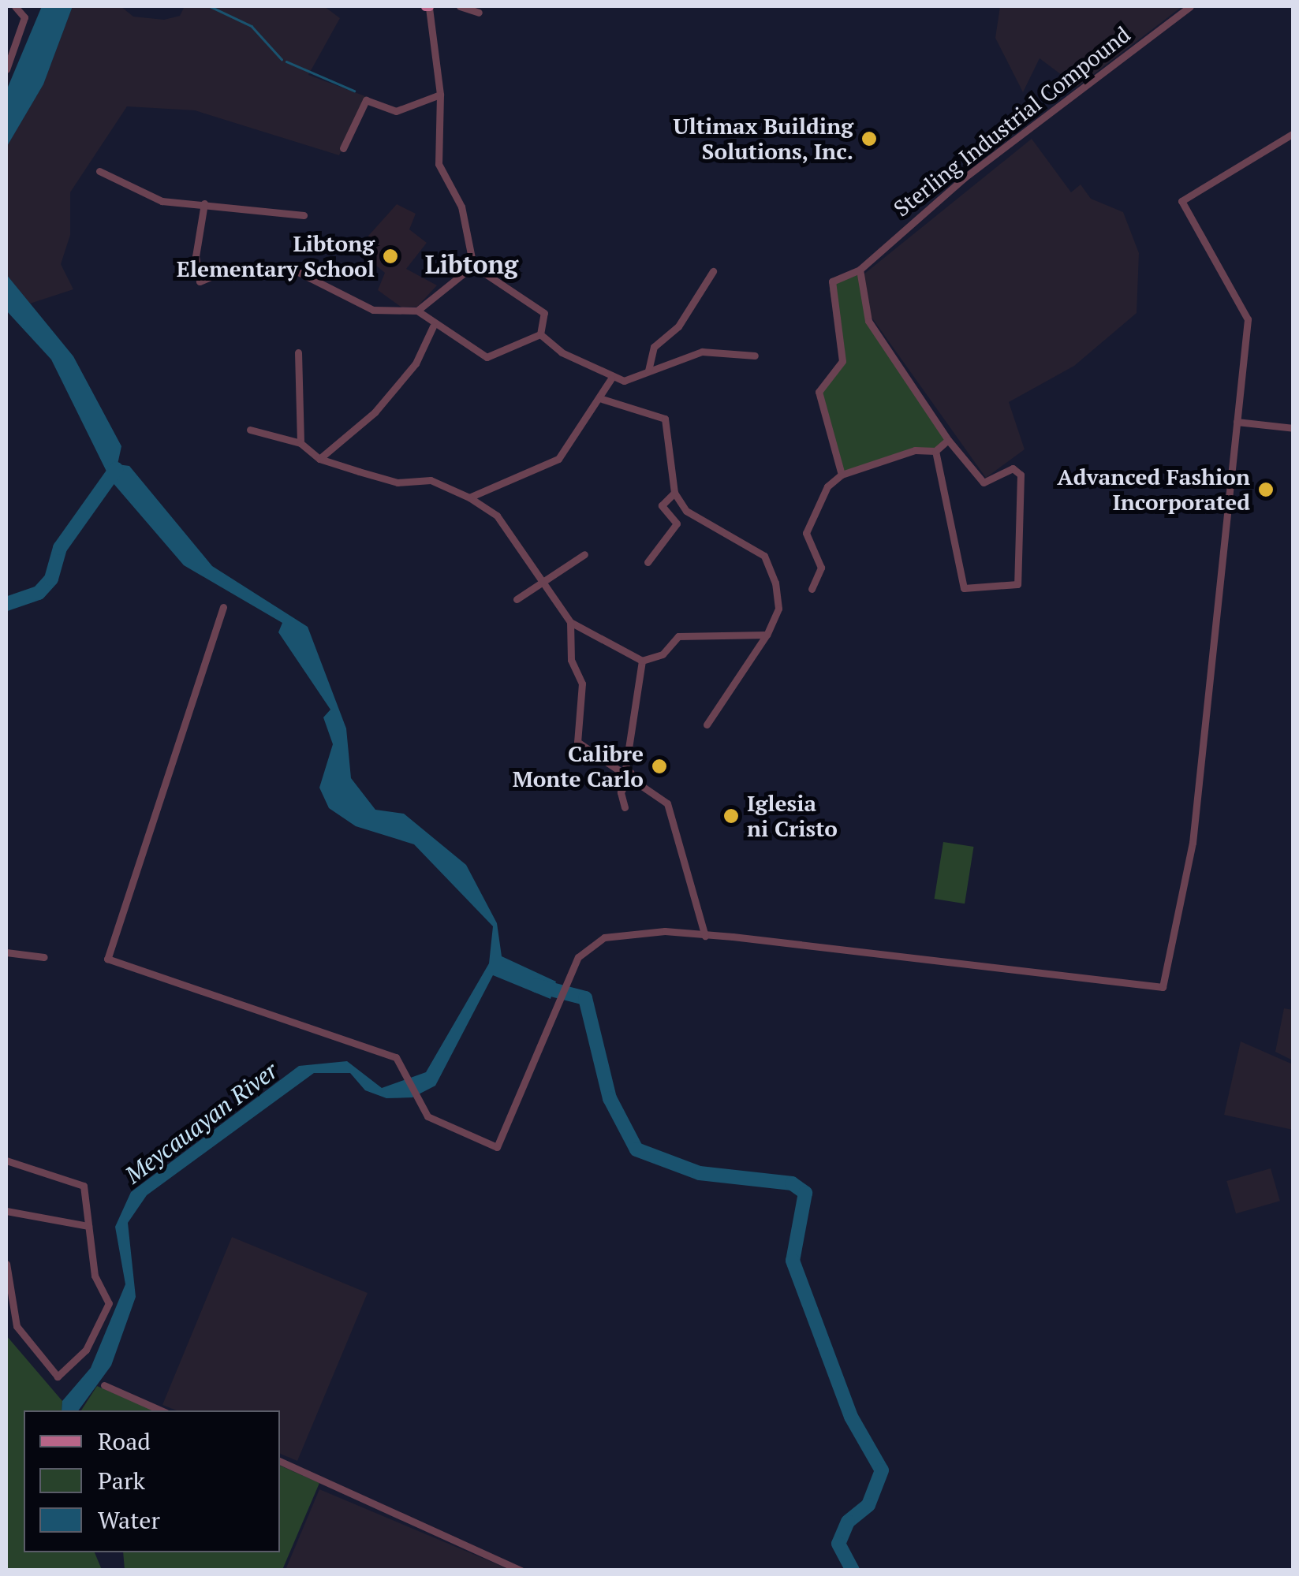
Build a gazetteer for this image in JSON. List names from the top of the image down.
{
  "streets": {
    "street": ["Sterling Industrial Compound"]
  },
  "districts": ["Libtong"],
  "water": ["Meycauayan River"],
  "places": [
    "Ultimax Building Solutions, Inc.",
    "Libtong Elementary School",
    "Advanced Fashion Incorporated",
    "Calibre Monte Carlo",
    "Iglesia ni Cristo"
  ],
  "legend": ["Road", "Park", "Water"]
}
